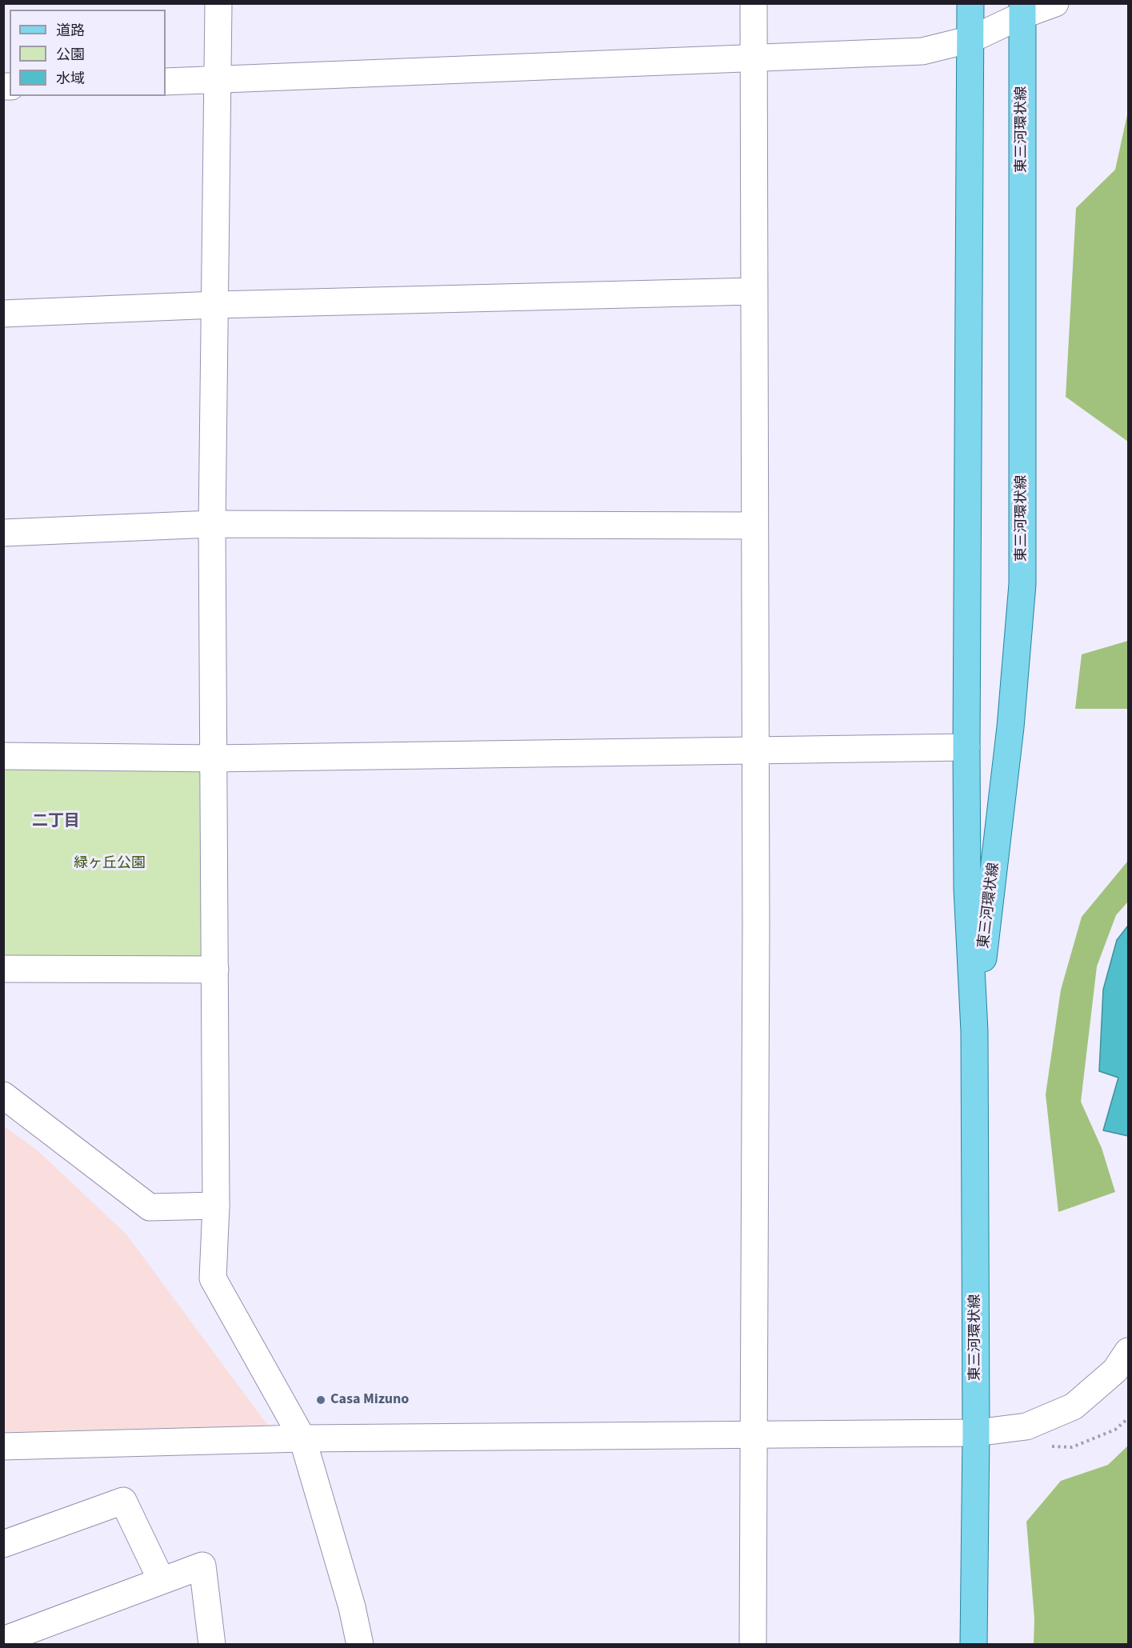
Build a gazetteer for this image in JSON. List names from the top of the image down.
{
  "streets": {
    "main road": ["東三河環状線"]
  },
  "districts": ["二丁目"],
  "parks": ["緑ヶ丘公園"],
  "places": ["Casa Mizuno"],
  "legend": ["道路", "公園", "水域"]
}
